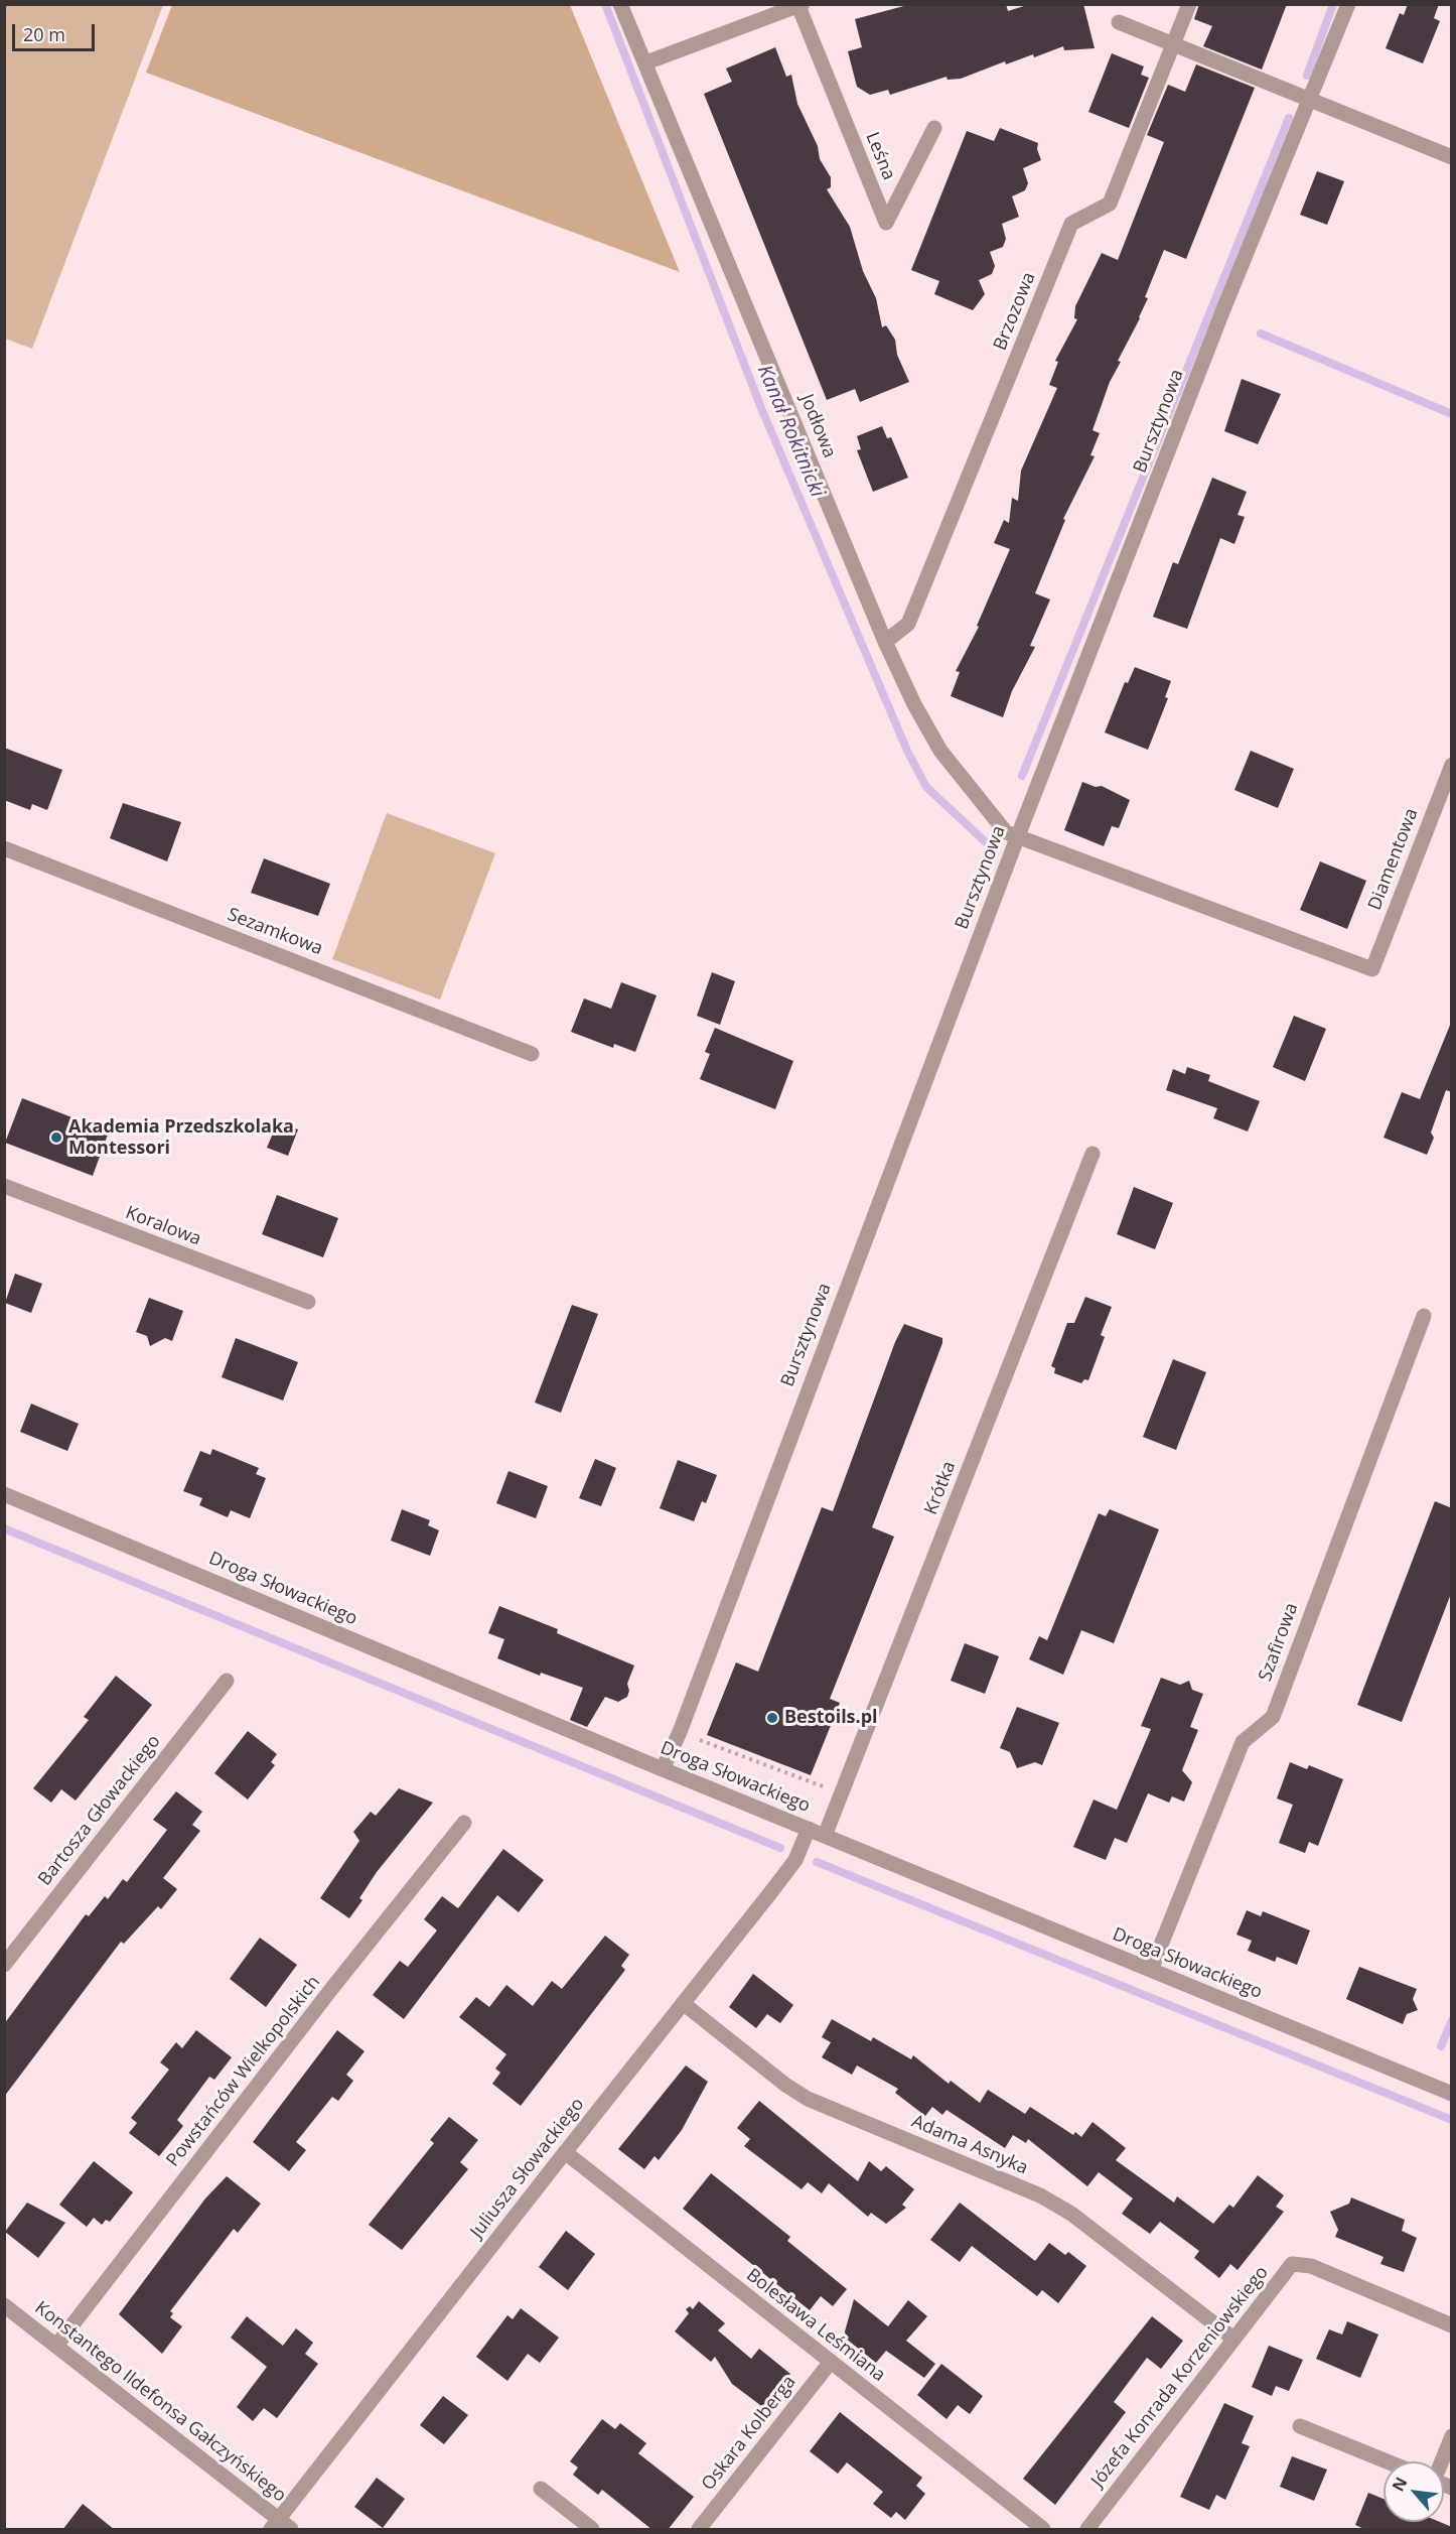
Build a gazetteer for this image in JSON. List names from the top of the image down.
{
  "streets": {
    "street": [
      "Leśna",
      "Brzozowa",
      "Bursztynowa",
      "Jodłowa",
      "Diamentowa",
      "Sezamkowa",
      "Koralowa",
      "Krótka",
      "Droga Słowackiego",
      "Szafirowa",
      "Bartosza Głowackiego",
      "Powstańców Wielkopolskich",
      "Adama Asnyka",
      "Juliusza Słowackiego",
      "Bolesława Leśmiana",
      "Józefa Konrada Korzeniowskiego",
      "Konstantego Ildefonsa Gałczyńskiego",
      "Oskara Kolberga"
    ]
  },
  "crossings": [
    ["Leśna", "Jodłowa"],
    ["Brzozowa", "Jodłowa"],
    ["Bursztynowa", "Jodłowa"],
    ["Bursztynowa", "Diamentowa"],
    ["Bursztynowa", "Droga Słowackiego"],
    ["Jodłowa", "Diamentowa"],
    ["Krótka", "Droga Słowackiego"],
    ["Droga Słowackiego", "Szafirowa"],
    ["Droga Słowackiego", "Juliusza Słowackiego"],
    ["Powstańców Wielkopolskich", "Konstantego Ildefonsa Gałczyńskiego"],
    ["Adama Asnyka", "Juliusza Słowackiego"],
    ["Adama Asnyka", "Józefa Konrada Korzeniowskiego"],
    ["Juliusza Słowackiego", "Bolesława Leśmiana"],
    ["Juliusza Słowackiego", "Konstantego Ildefonsa Gałczyńskiego"],
    ["Bolesława Leśmiana", "Oskara Kolberga"]
  ],
  "water": ["Kanał Rokitnicki"],
  "places": ["Akademia Przedszkolaka Montessori", "Bestoils.pl"],
  "scale_bar": "20 m",
  "north": "top left"
}
